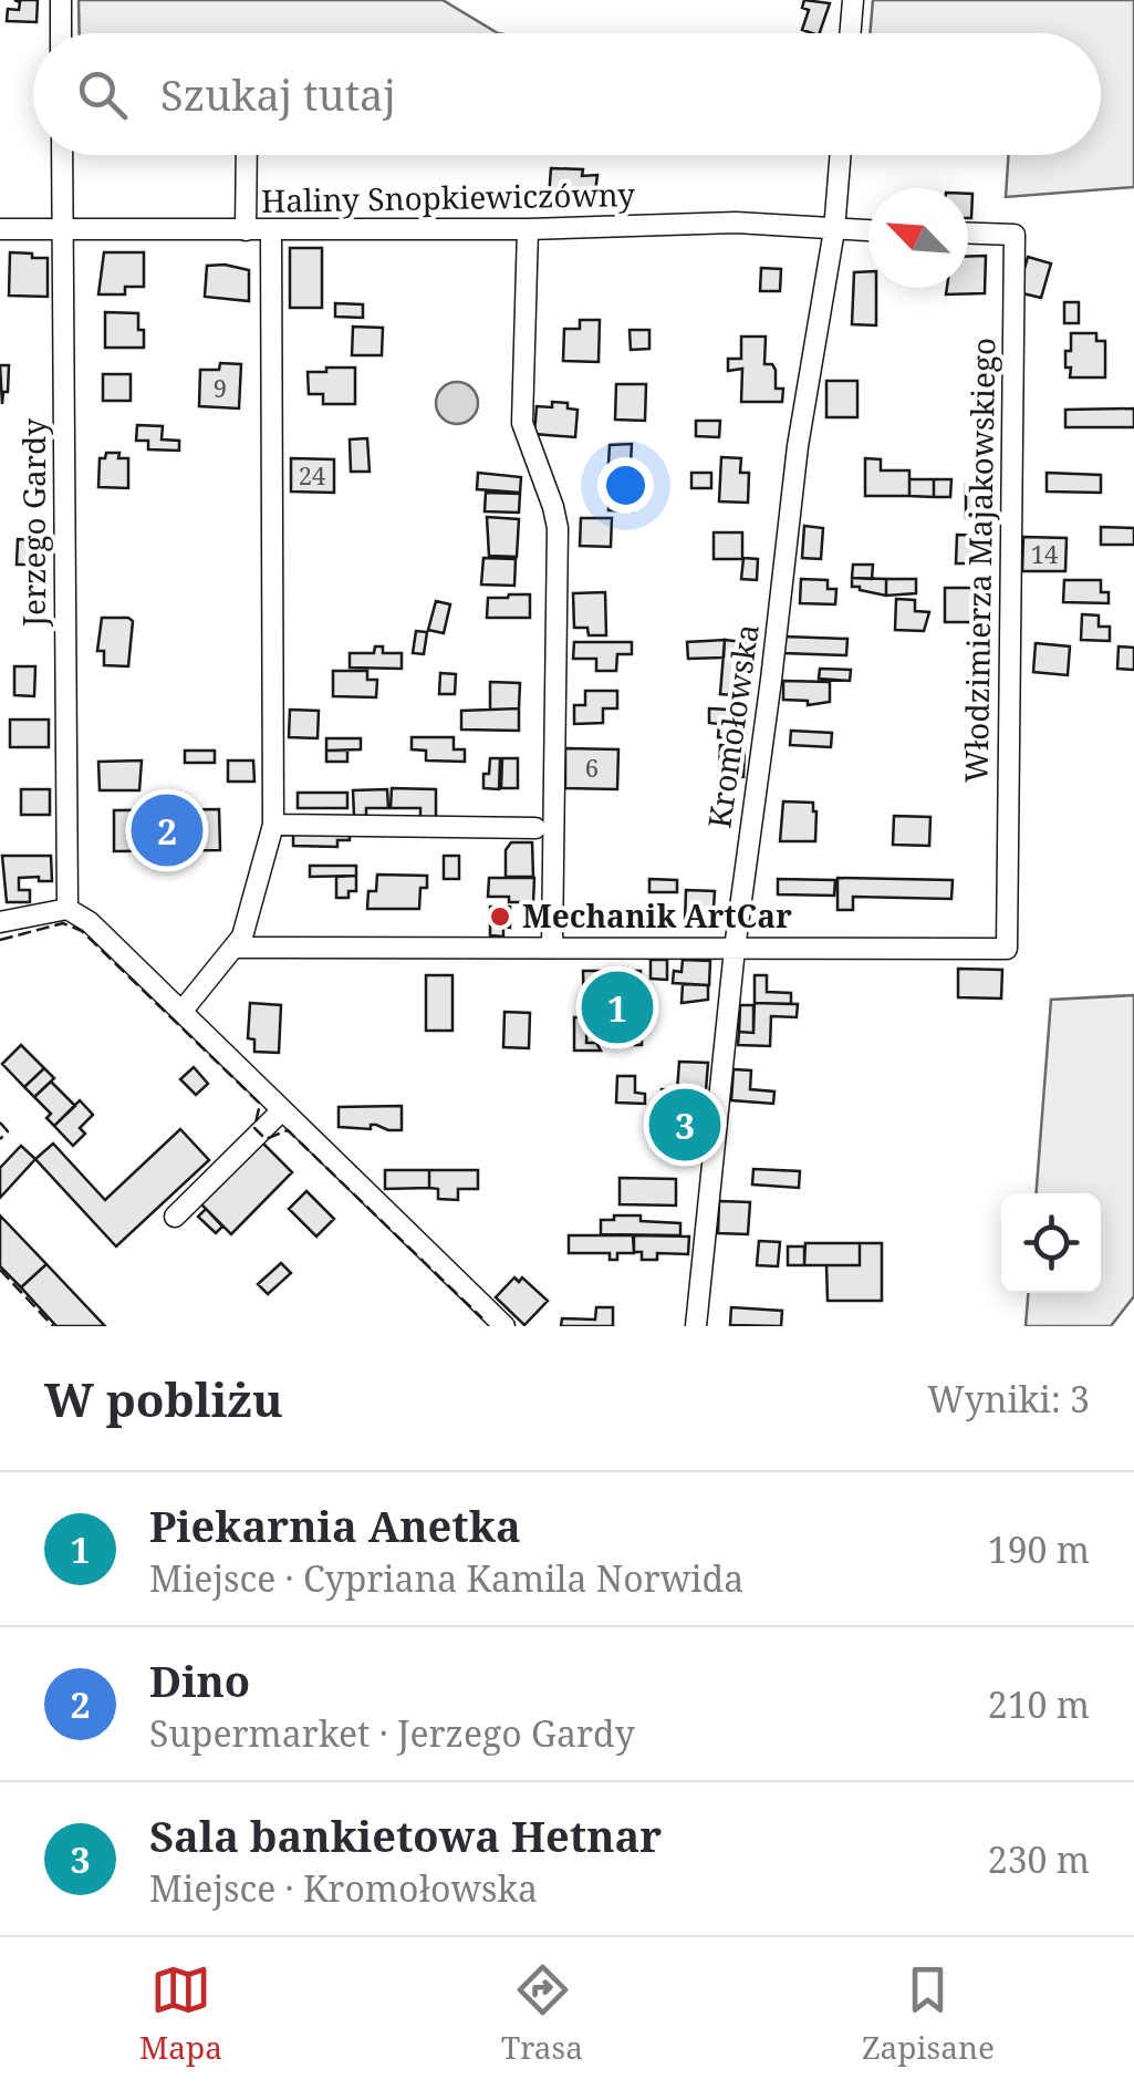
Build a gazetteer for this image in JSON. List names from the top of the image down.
{
  "streets": {
    "street": [
      "Haliny Snopkiewiczówny",
      "Jerzego Gardy",
      "Włodzimierza Majakowskiego",
      "Kromołowska"
    ]
  },
  "crossings": [
    ["Haliny Snopkiewiczówny", "Jerzego Gardy"],
    ["Haliny Snopkiewiczówny", "Kromołowska"],
    ["Włodzimierza Majakowskiego", "Kromołowska"]
  ],
  "places": ["Mechanik ArtCar"],
  "house_numbers": [
    "9",
    "24",
    "14",
    "6"
  ],
  "north": "top left",
  "page": {
    "search": "Szukaj tutaj",
    "pins": ["2", "1", "3"],
    "heading": ["W pobliżu", "Wyniki: 3"],
    "list": [
      {
        "mark": "1",
        "name": "Piekarnia Anetka",
        "note": "Miejsce · Cypriana Kamila Norwida",
        "value": "190 m"
      },
      {
        "mark": "2",
        "name": "Dino",
        "note": "Supermarket · Jerzego Gardy",
        "value": "210 m"
      },
      {
        "mark": "3",
        "name": "Sala bankietowa Hetnar",
        "note": "Miejsce · Kromołowska",
        "value": "230 m"
      }
    ],
    "nav": ["Mapa", "Trasa", "Zapisane"]
  }
}
